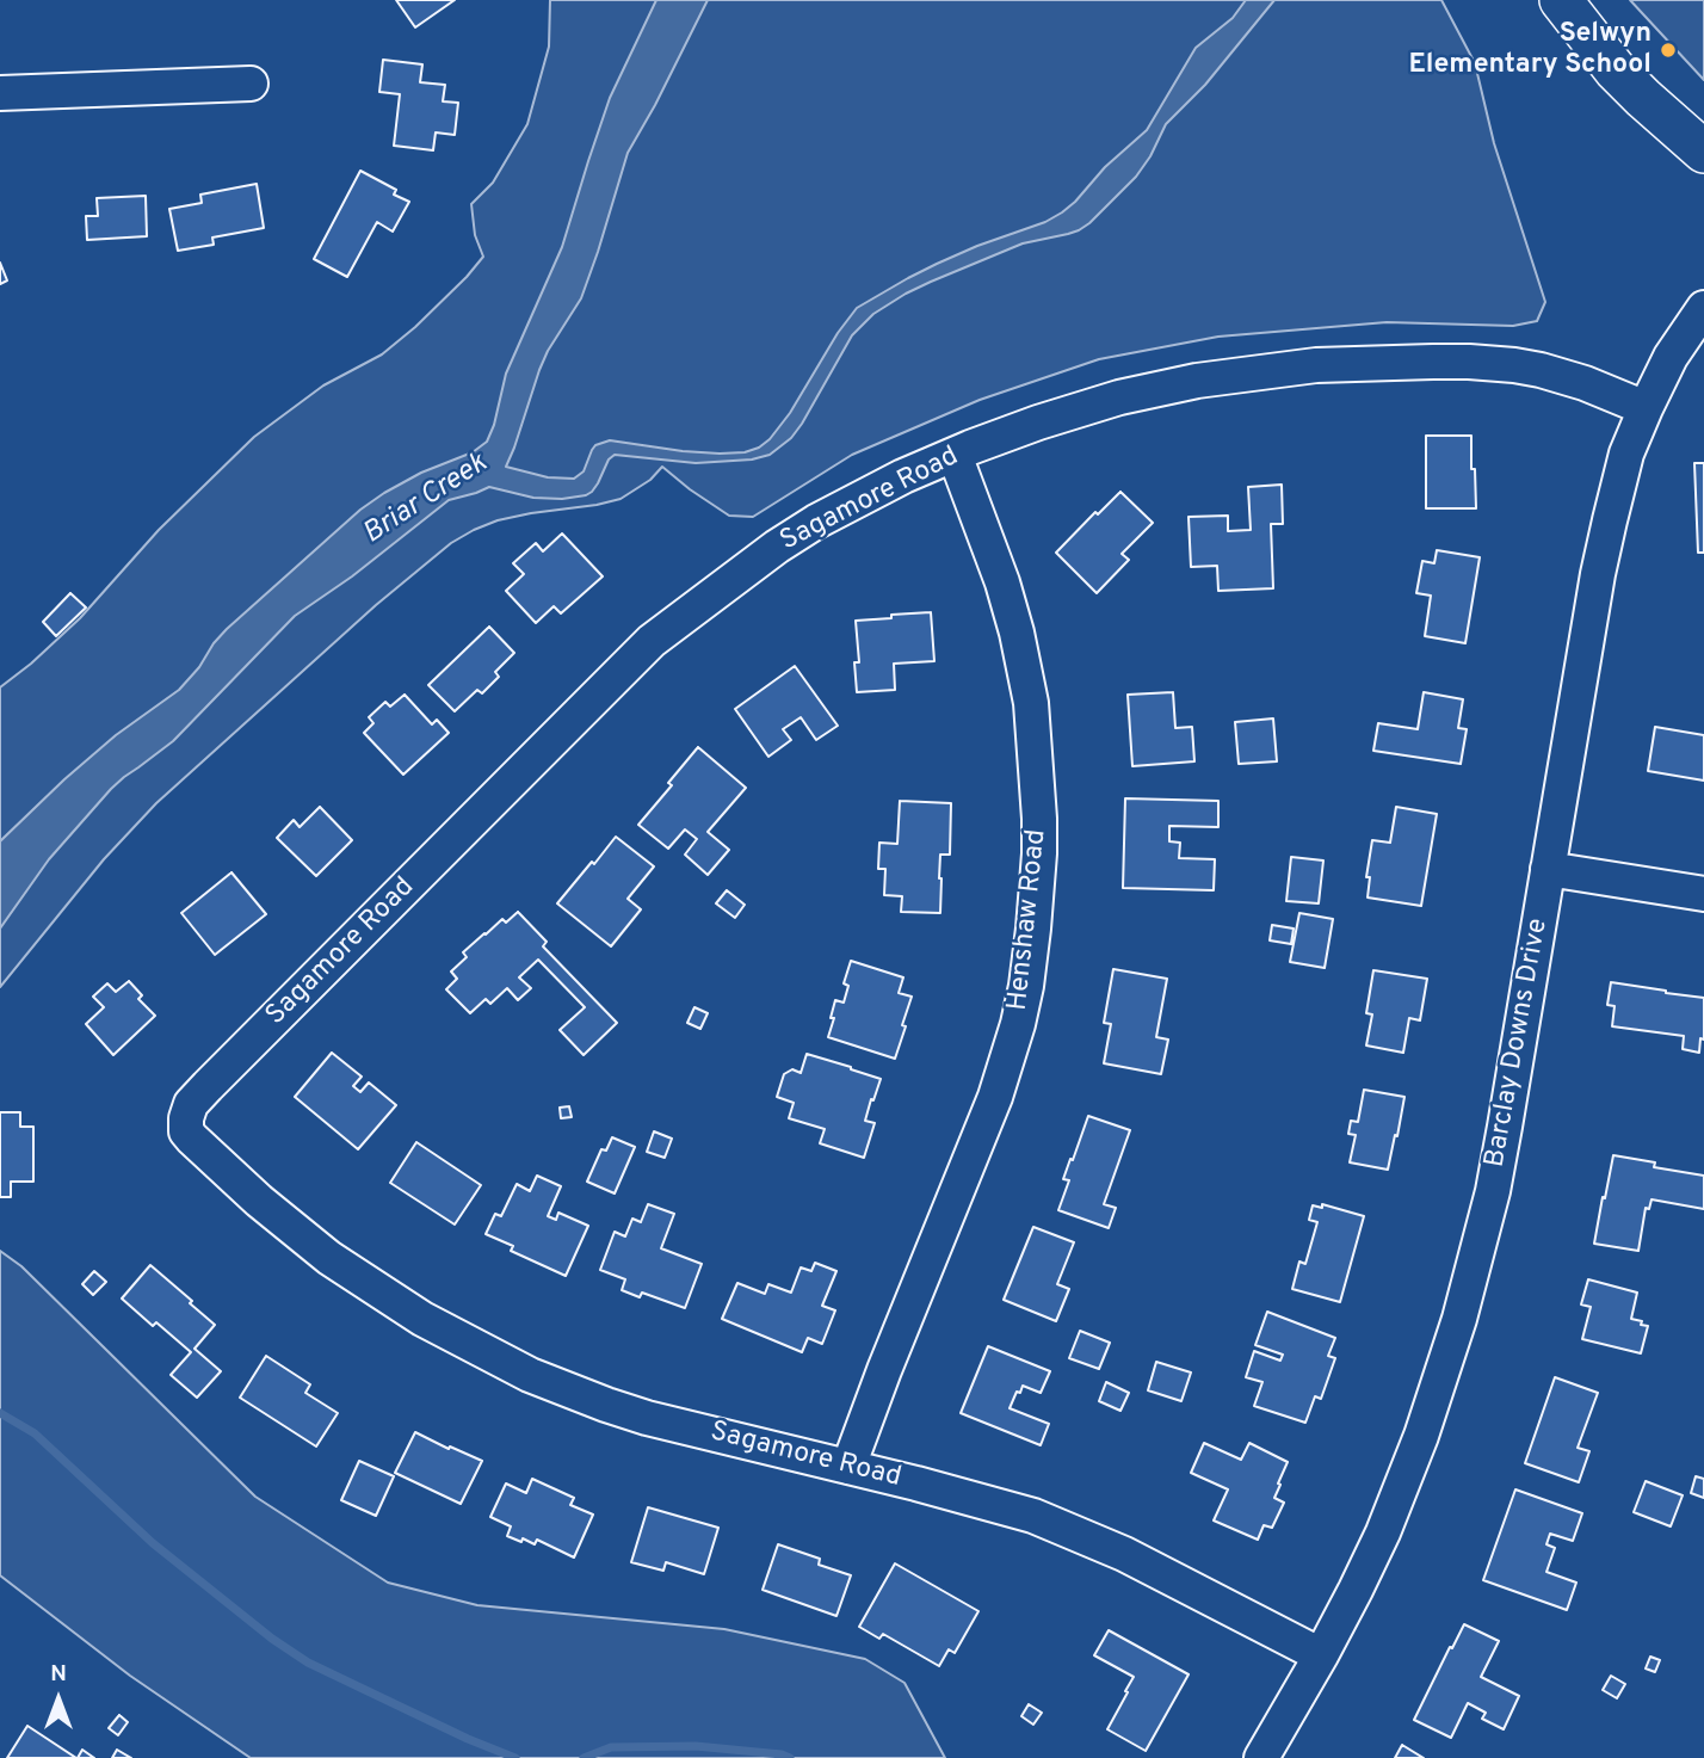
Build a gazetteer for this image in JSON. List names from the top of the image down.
{
  "streets": {
    "street": ["Sagamore Road", "Henshaw Road", "Barclay Downs Drive"]
  },
  "crossings": [
    ["Sagamore Road", "Henshaw Road"],
    ["Sagamore Road", "Barclay Downs Drive"]
  ],
  "water": ["Briar Creek"],
  "places": ["Selwyn Elementary School"],
  "north": "top"
}
